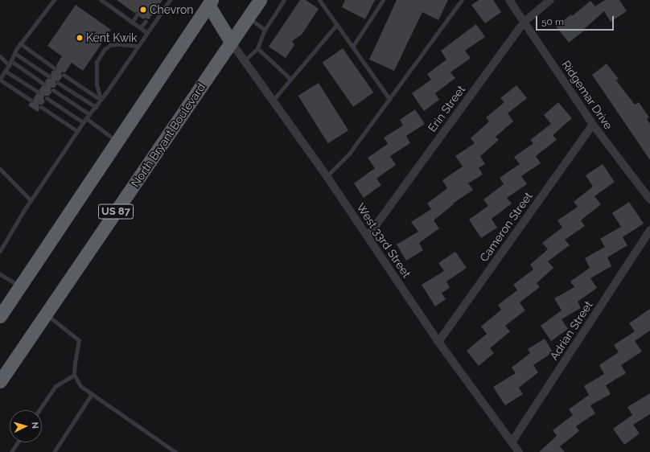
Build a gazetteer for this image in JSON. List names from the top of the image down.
{
  "streets": {
    "highway": ["North Bryant Boulevard", "US 87"],
    "street": [
      "Ridgemar Drive",
      "Erin Street",
      "Cameron Street",
      "West 33rd Street",
      "Adrian Street"
    ]
  },
  "crossings": [
    ["Ridgemar Drive", "Erin Street"],
    ["Ridgemar Drive", "Cameron Street"],
    ["Erin Street", "West 33rd Street"],
    ["North Bryant Boulevard", "West 33rd Street"],
    ["Cameron Street", "West 33rd Street"],
    ["West 33rd Street", "Adrian Street"]
  ],
  "places": ["Chevron", "Kent Kwik"],
  "scale_bar": "50 m",
  "north": "right"
}
